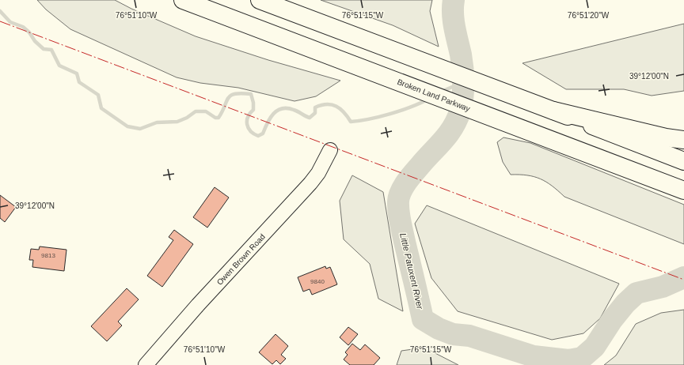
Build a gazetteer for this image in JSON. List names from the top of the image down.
{
  "streets": {
    "main road": ["Broken Land Parkway"],
    "street": ["Owen Brown Road"]
  },
  "water": ["Little Patuxent River"],
  "house_numbers": ["9813", "9840"],
  "coordinates": [
    "76°51'10\"W",
    "76°51'15\"W",
    "76°51'20\"W",
    "39°12'00\"N"
  ]
}
